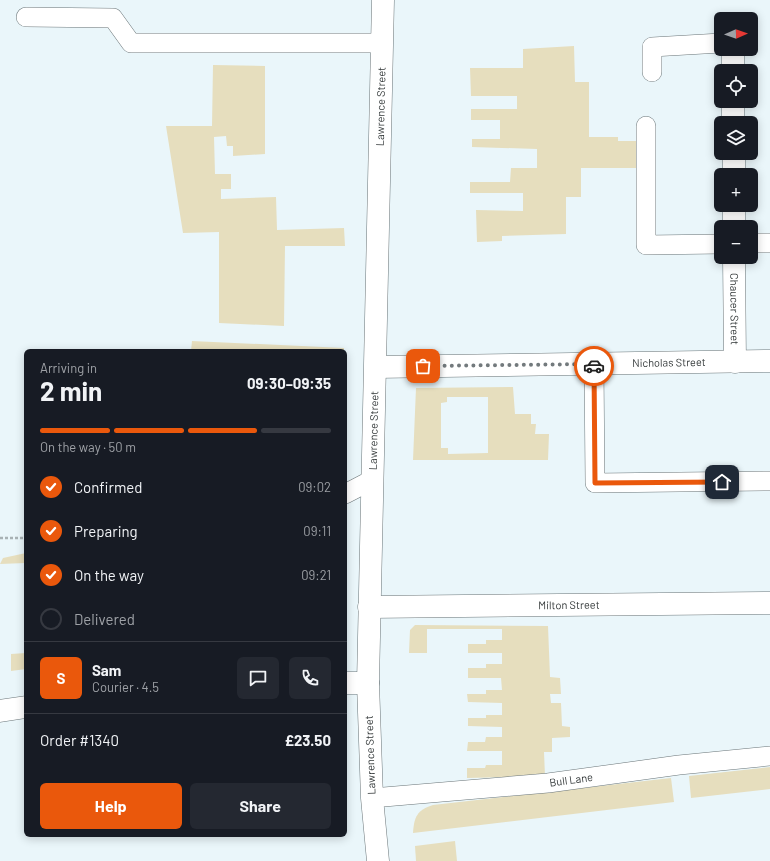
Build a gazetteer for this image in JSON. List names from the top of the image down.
{
  "streets": {
    "street": [
      "Lawrence Street",
      "Chaucer Street",
      "Nicholas Street",
      "Milton Street"
    ],
    "lane": ["Bull Lane"]
  },
  "crossings": [
    ["Lawrence Street", "Nicholas Street"],
    ["Lawrence Street", "Milton Street"],
    ["Lawrence Street", "Bull Lane"],
    ["Chaucer Street", "Nicholas Street"]
  ],
  "north": "right",
  "page": {
    "map_buttons": ["+", "−"],
    "heading": ["2 min", "Arriving in", "09:30–09:35"],
    "panel": [
      "Sam",
      "Courier · 4.5",
      "Order #1340",
      "£23.50"
    ],
    "bar": "On the way · 50 m",
    "list": [
      ["Confirmed", "09:02"],
      ["Preparing", "09:11"],
      ["On the way", "09:21"],
      "Delivered"
    ],
    "round": "S",
    "buttons": ["Help", "Share"]
  }
}
